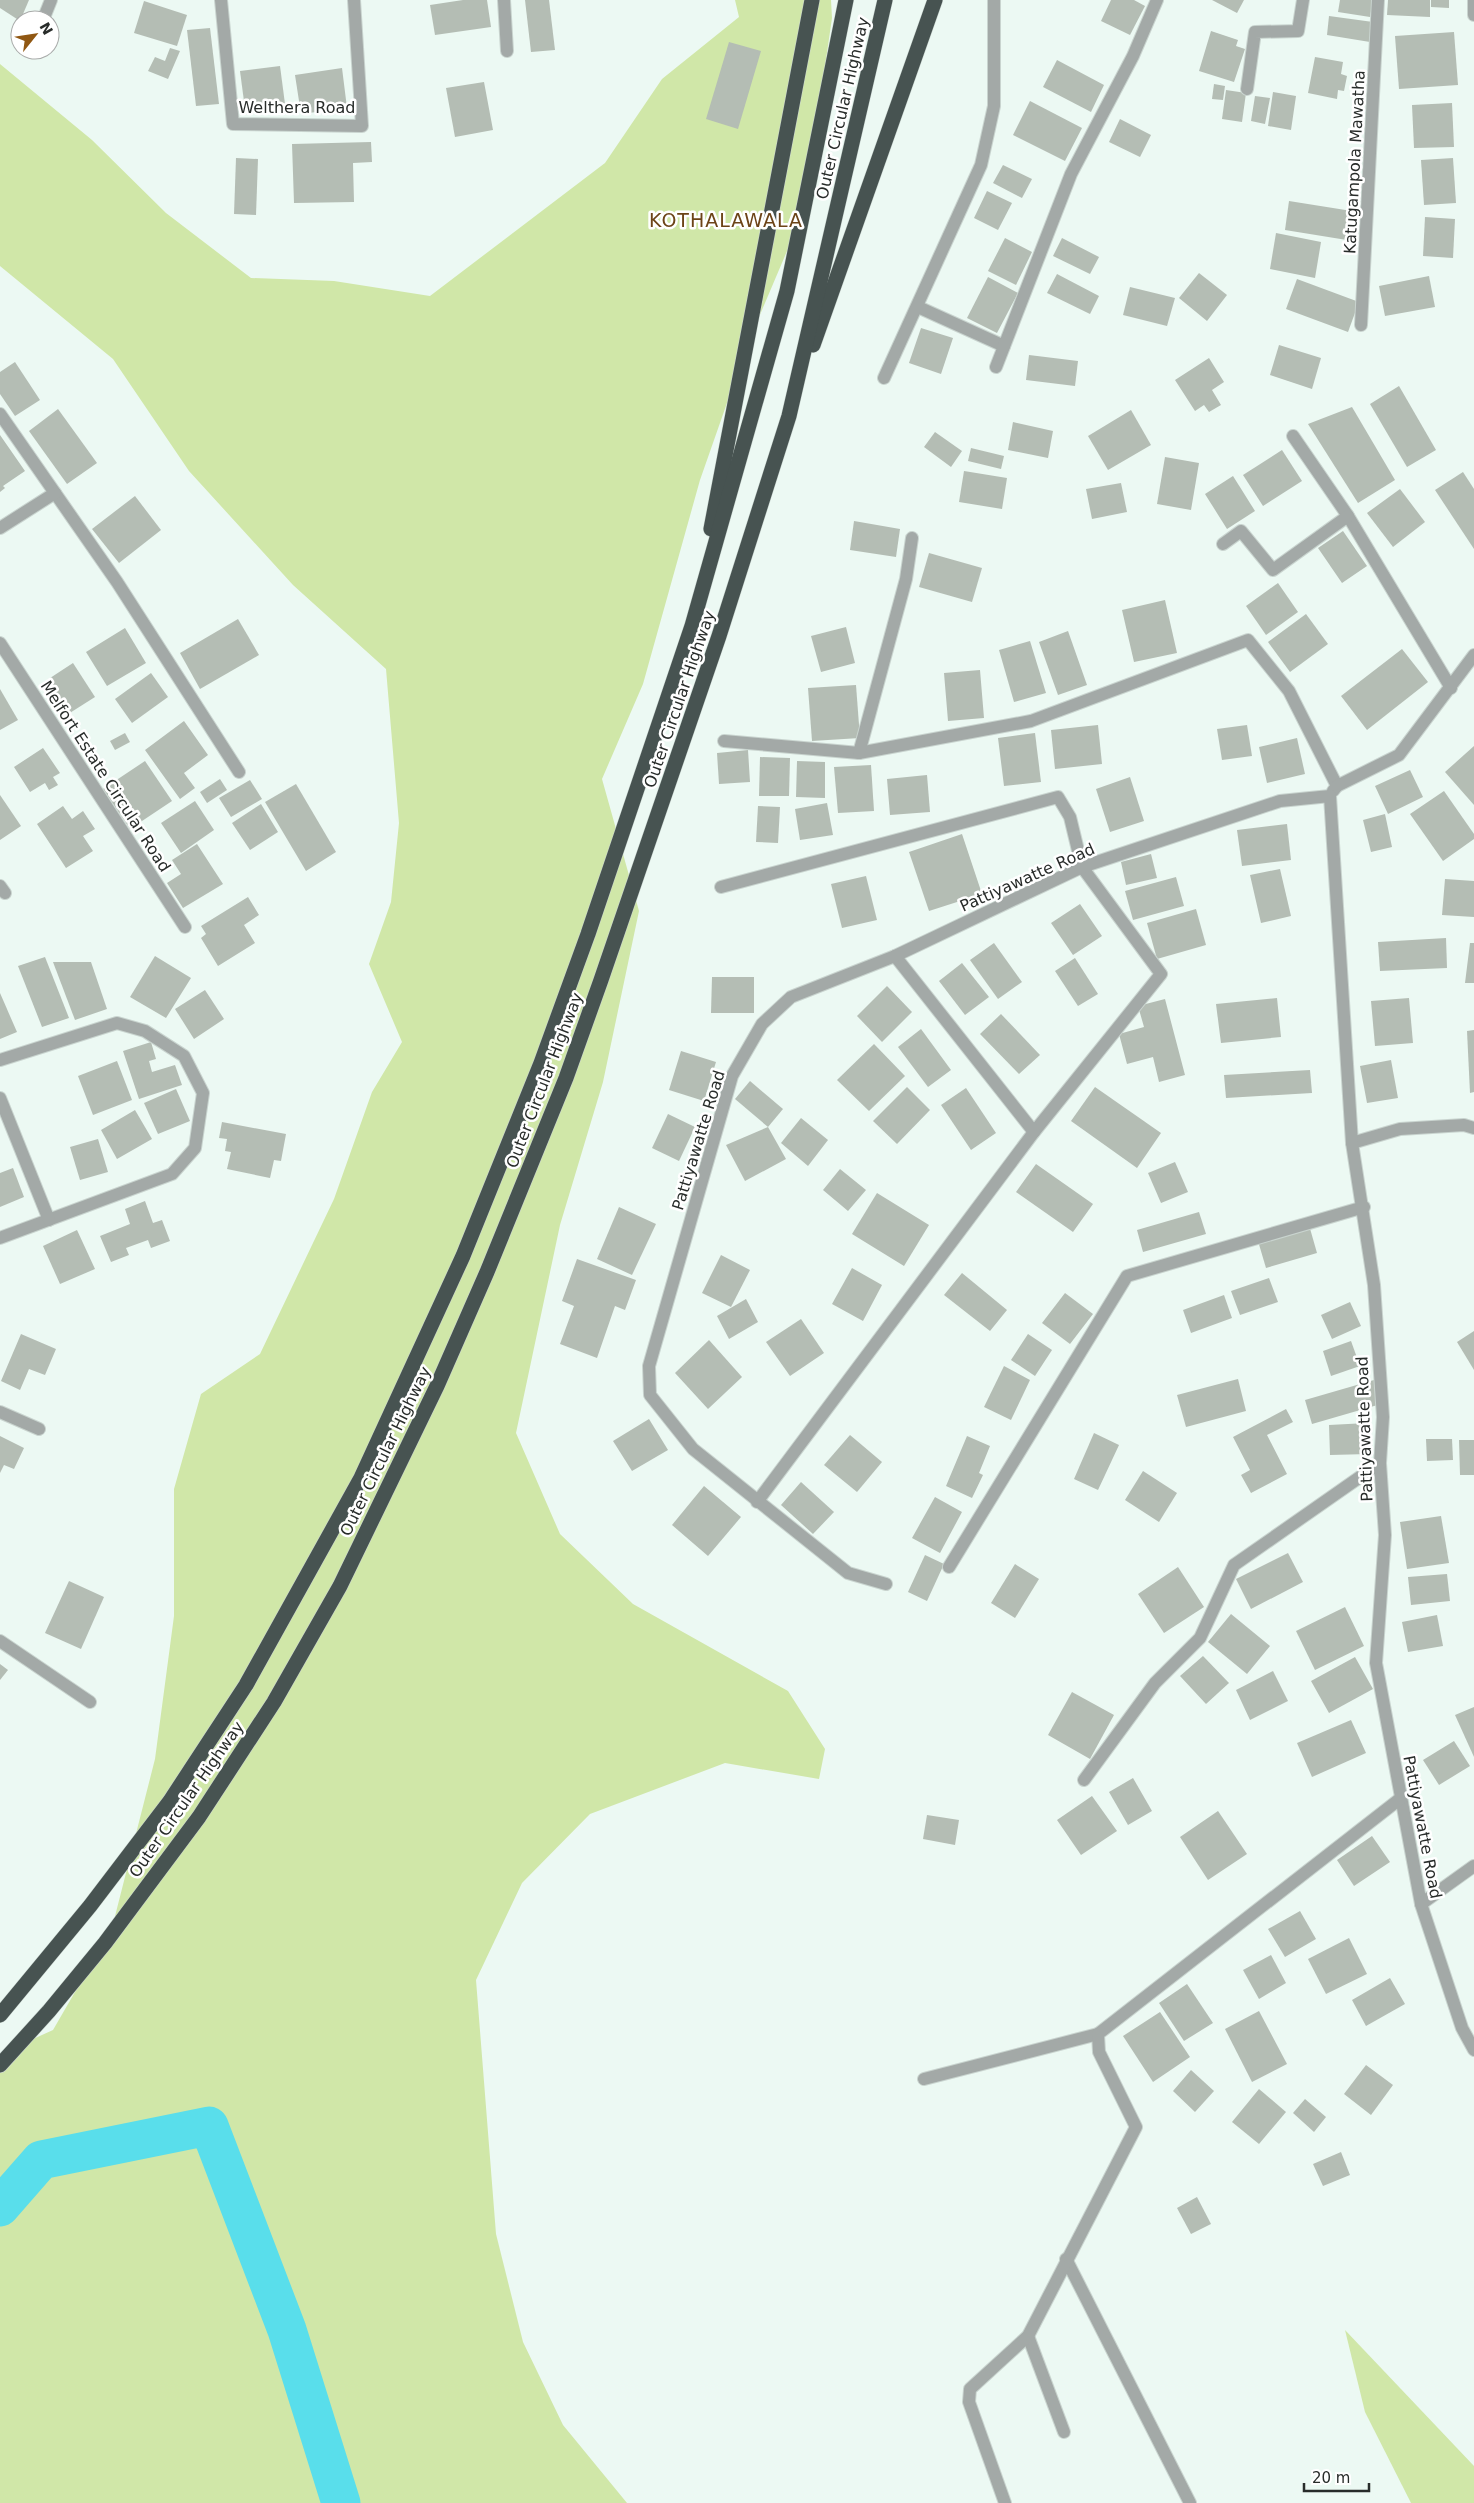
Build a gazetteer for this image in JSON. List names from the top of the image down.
{
  "streets": {
    "highway": ["Outer Circular Highway"],
    "street": [
      "Welthera Road",
      "Katugampola Mawatha",
      "Melfort Estate Circular Road",
      "Pattiyawatte Road"
    ]
  },
  "districts": ["KOTHALAWALA"],
  "scale_bar": "20 m",
  "north": "top right"
}
